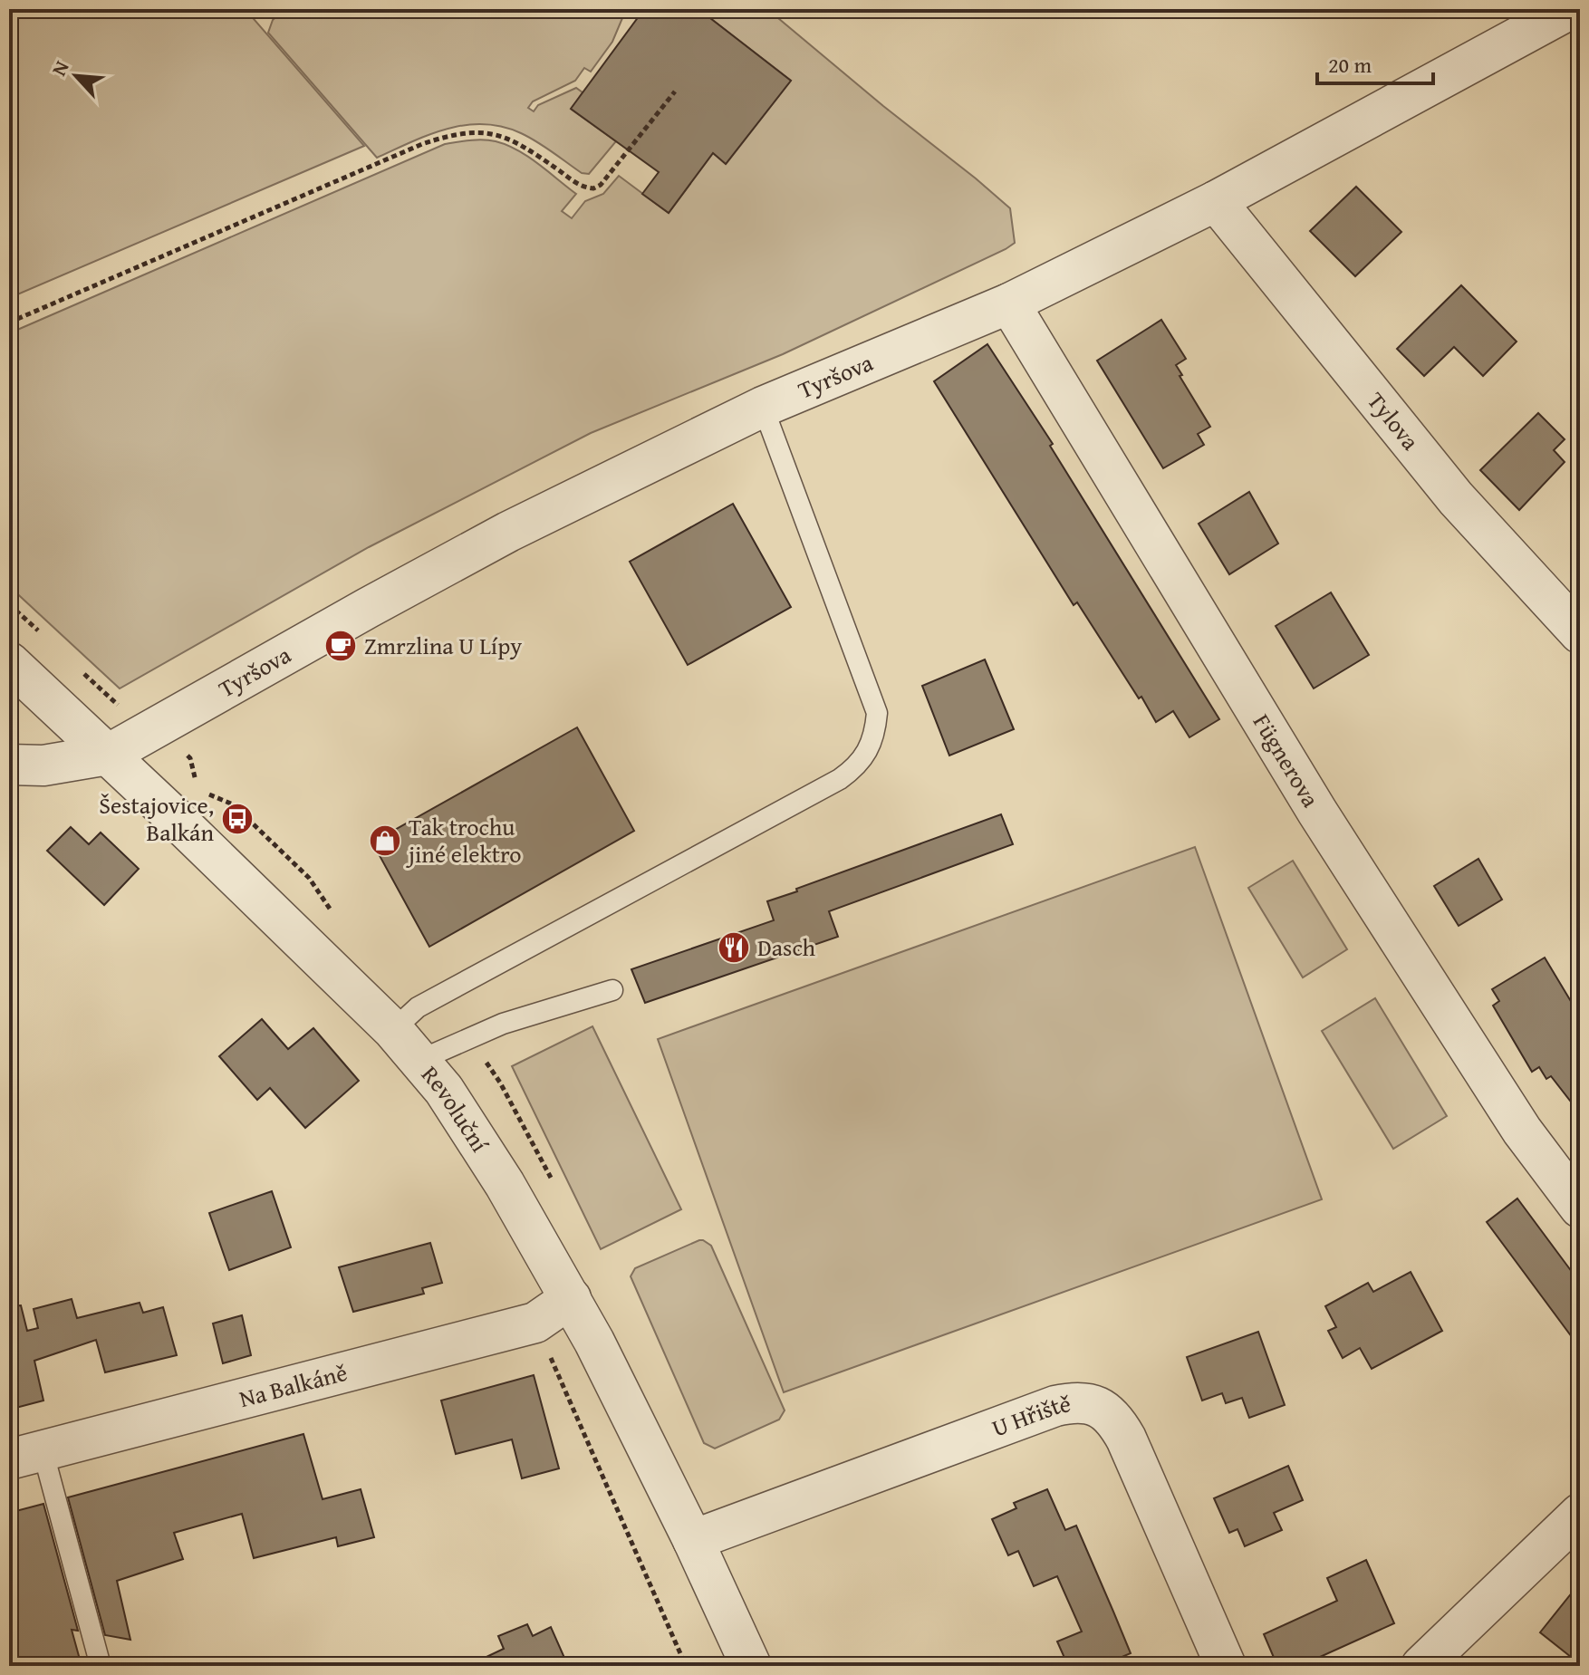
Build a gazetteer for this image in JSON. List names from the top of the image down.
{
  "streets": {
    "street": [
      "Tyršova",
      "Tylova",
      "Fügnerova",
      "Revoluční",
      "Na Balkáně",
      "U Hřiště"
    ]
  },
  "crossings": [
    ["Tyršova", "Tylova"],
    ["Tyršova", "Fügnerova"],
    ["Tyršova", "Revoluční"],
    ["Revoluční", "Na Balkáně"],
    ["Revoluční", "U Hřiště"]
  ],
  "places": {
    "cafe": ["Zmrzlina U Lípy"],
    "bus stop": ["Šestajovice, Balkán"],
    "shop": ["Tak trochu jiné elektro"],
    "restaurant": ["Dasch"]
  },
  "scale_bar": "20 m",
  "north": "top left"
}
